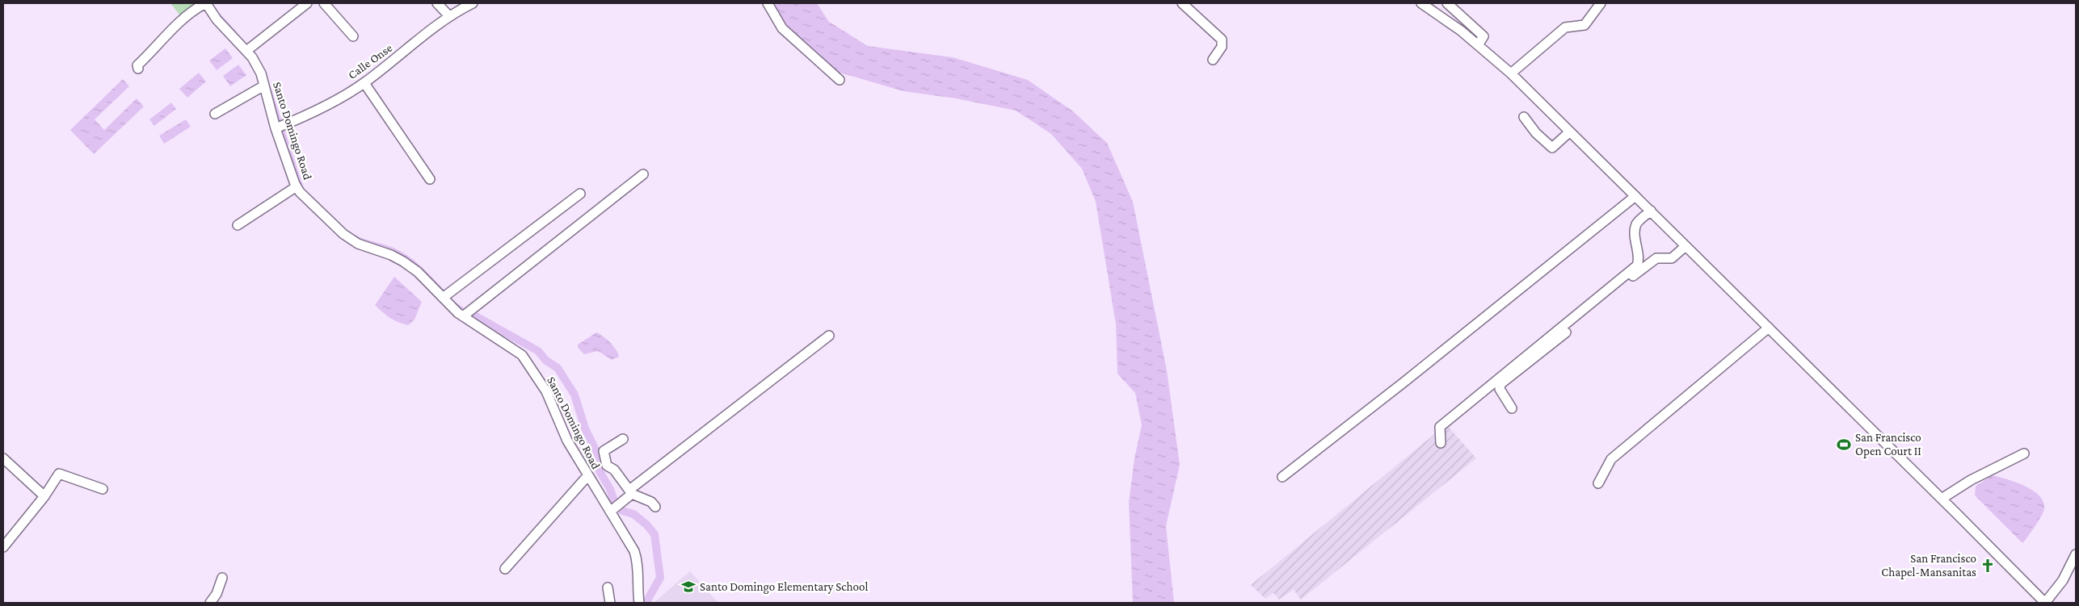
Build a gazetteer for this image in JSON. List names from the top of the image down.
{
  "streets": {
    "street": ["Calle Onse", "Santo Domingo Road"]
  },
  "crossings": [
    ["Calle Onse", "Santo Domingo Road"]
  ],
  "places": {
    "sports": ["San Francisco Open Court II"],
    "church": ["San Francisco Chapel-Mansanitas"],
    "school or university": ["Santo Domingo Elementary School"]
  }
}
